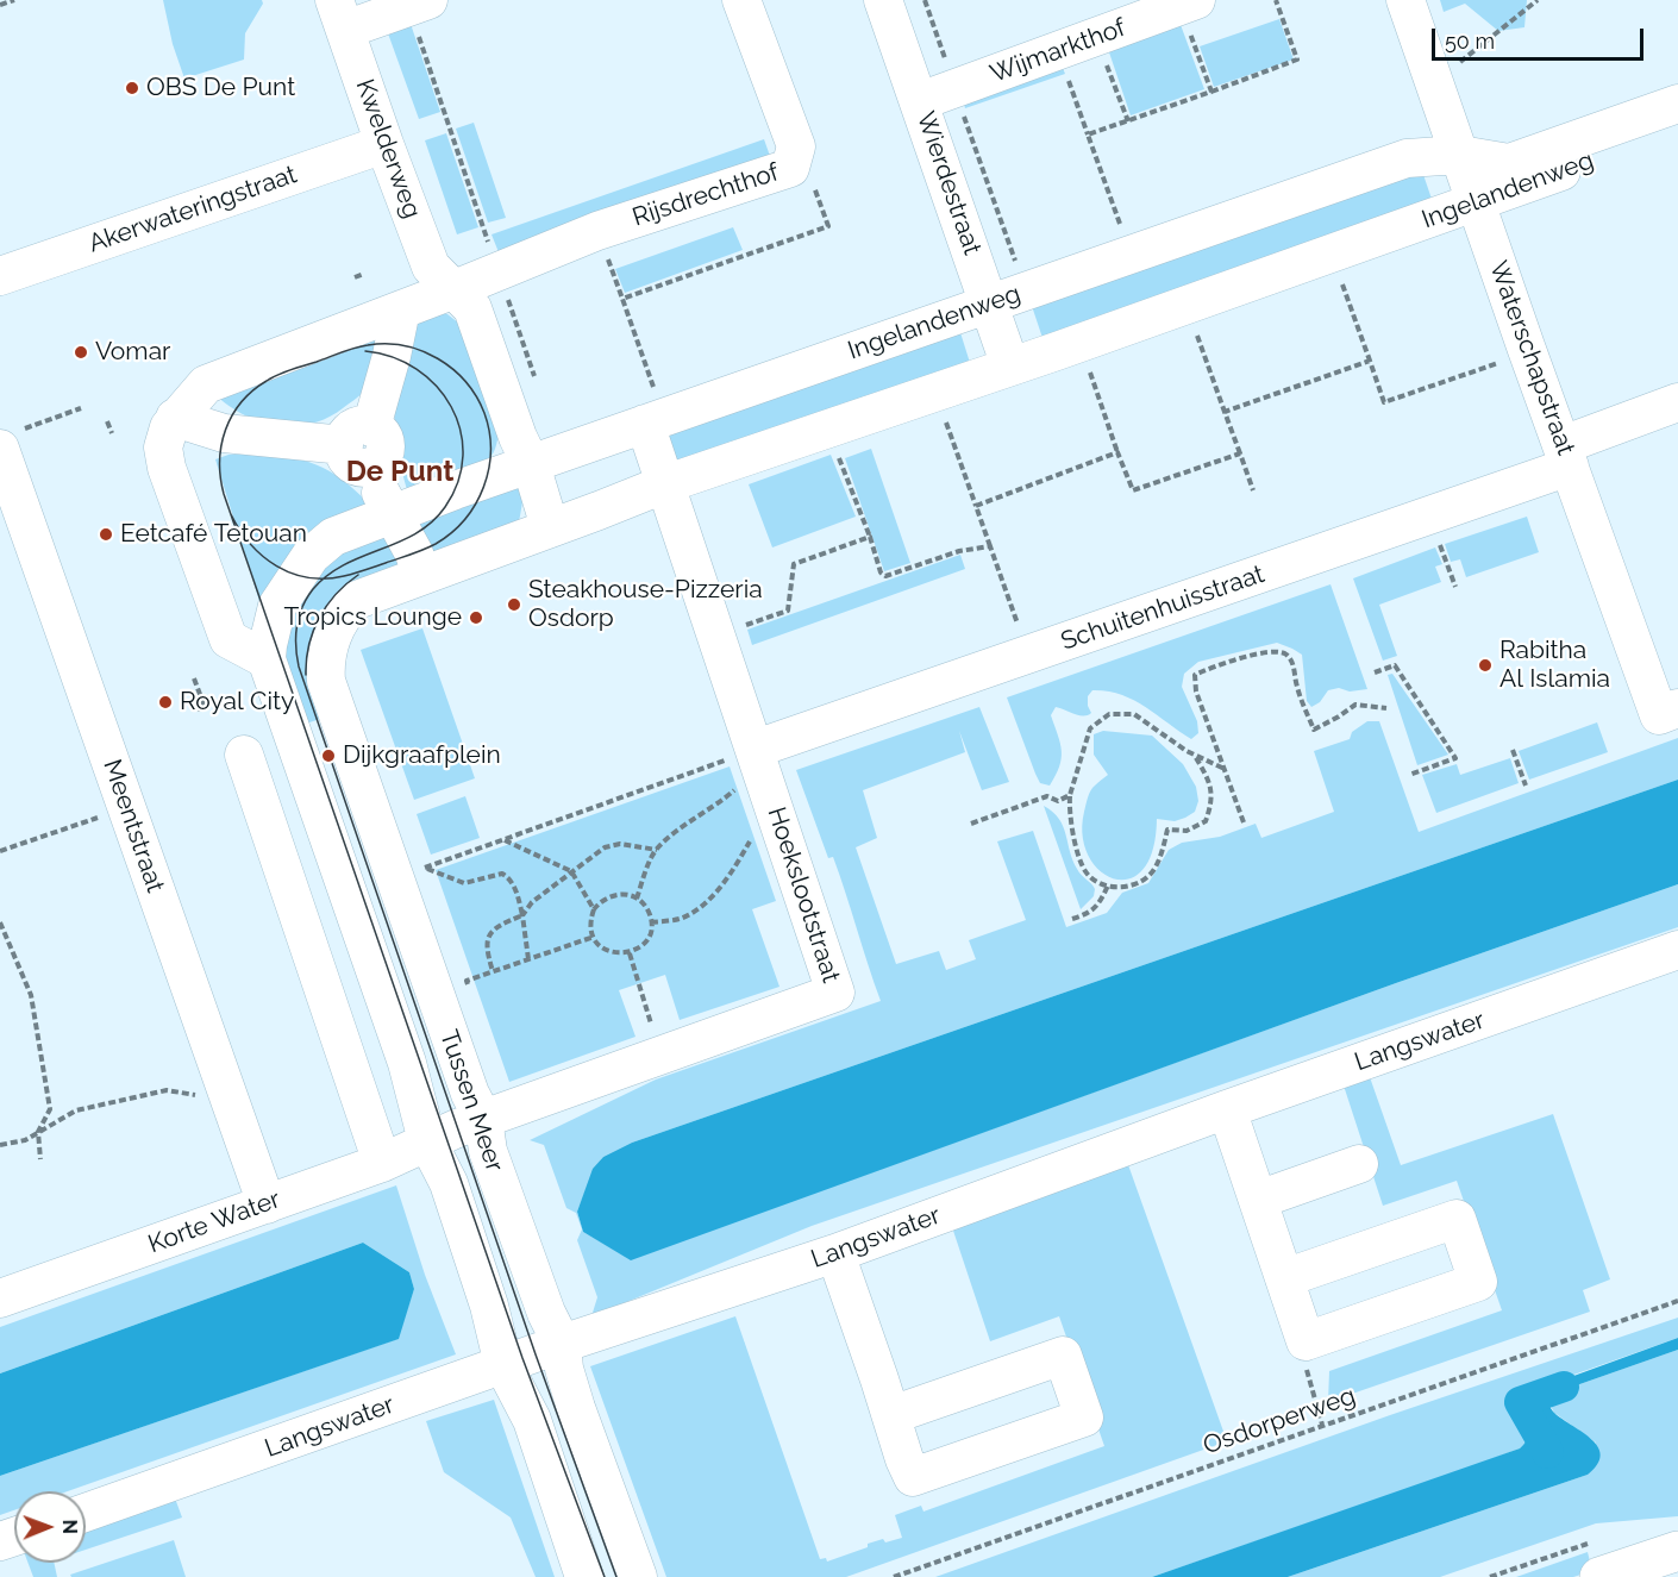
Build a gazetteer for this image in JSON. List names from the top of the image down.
{
  "streets": {
    "street": [
      "Wijmarkthof",
      "Kwelderweg",
      "Wierdestraat",
      "Ingelandenweg",
      "Rijsdrechthof",
      "Akerwateringstraat",
      "Waterschapstraat",
      "Schuitenhuisstraat",
      "Meentstraat",
      "Hoekslootstraat",
      "Langswater",
      "Tussen Meer",
      "Korte Water"
    ],
    "path": ["Osdorperweg"]
  },
  "crossings": [
    ["Wijmarkthof", "Wierdestraat"],
    ["Kwelderweg", "Rijsdrechthof"],
    ["Kwelderweg", "Akerwateringstraat"],
    ["Wierdestraat", "Ingelandenweg"],
    ["Ingelandenweg", "Waterschapstraat"],
    ["Ingelandenweg", "Hoekslootstraat"],
    ["Ingelandenweg", "Tussen Meer"],
    ["Waterschapstraat", "Schuitenhuisstraat"],
    ["Schuitenhuisstraat", "Hoekslootstraat"],
    ["Meentstraat", "Korte Water"],
    ["Hoekslootstraat", "Tussen Meer"],
    ["Hoekslootstraat", "Korte Water"],
    ["Langswater", "Tussen Meer"],
    ["Tussen Meer", "Korte Water"]
  ],
  "districts": ["De Punt"],
  "places": [
    "OBS De Punt",
    "Vomar",
    "Eetcafé Tetouan",
    "Steakhouse-Pizzeria Osdorp",
    "Tropics Lounge",
    "Rabitha Al Islamia",
    "Royal City",
    "Dijkgraafplein"
  ],
  "scale_bar": "50 m",
  "north": "right"
}
